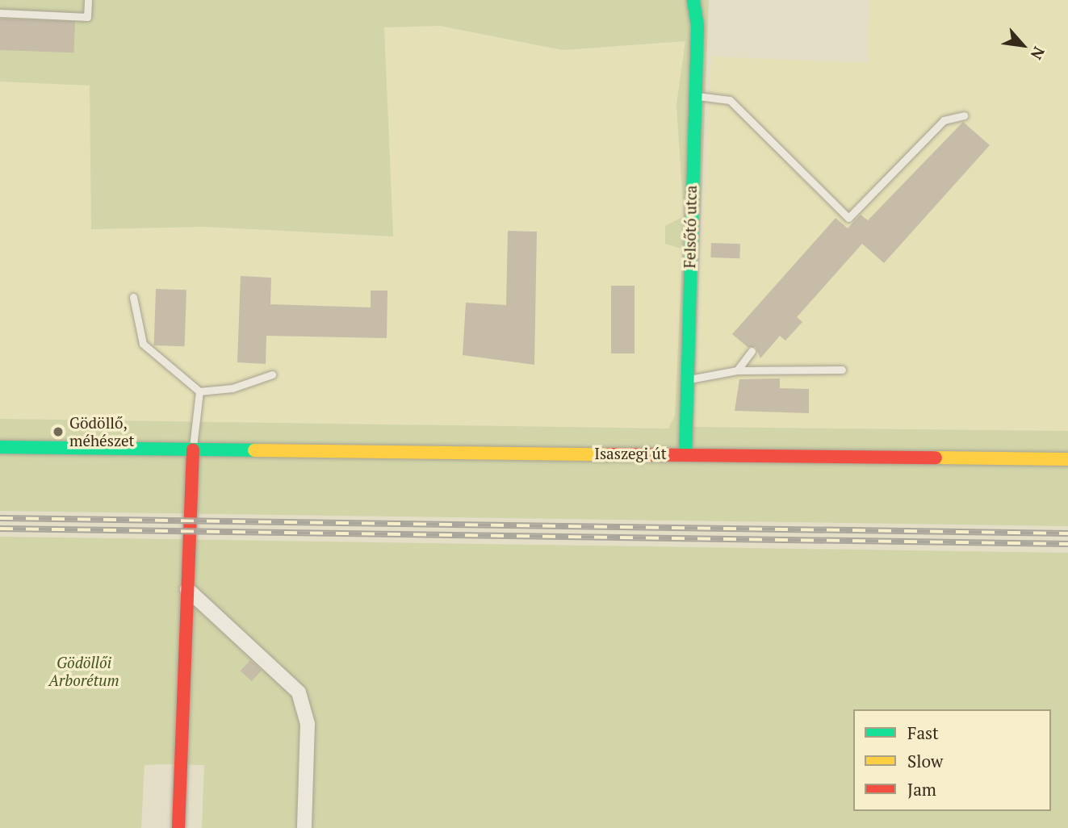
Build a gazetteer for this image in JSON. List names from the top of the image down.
{
  "streets": {
    "main road": ["Felsőtó utca", "Isaszegi út"]
  },
  "crossings": [
    ["Felsőtó utca", "Isaszegi út"]
  ],
  "parks": ["Gödöllői Arborétum"],
  "places": ["Gödöllő, méhészet"],
  "legend": ["Fast", "Slow", "Jam"],
  "north": "bottom right"
}
